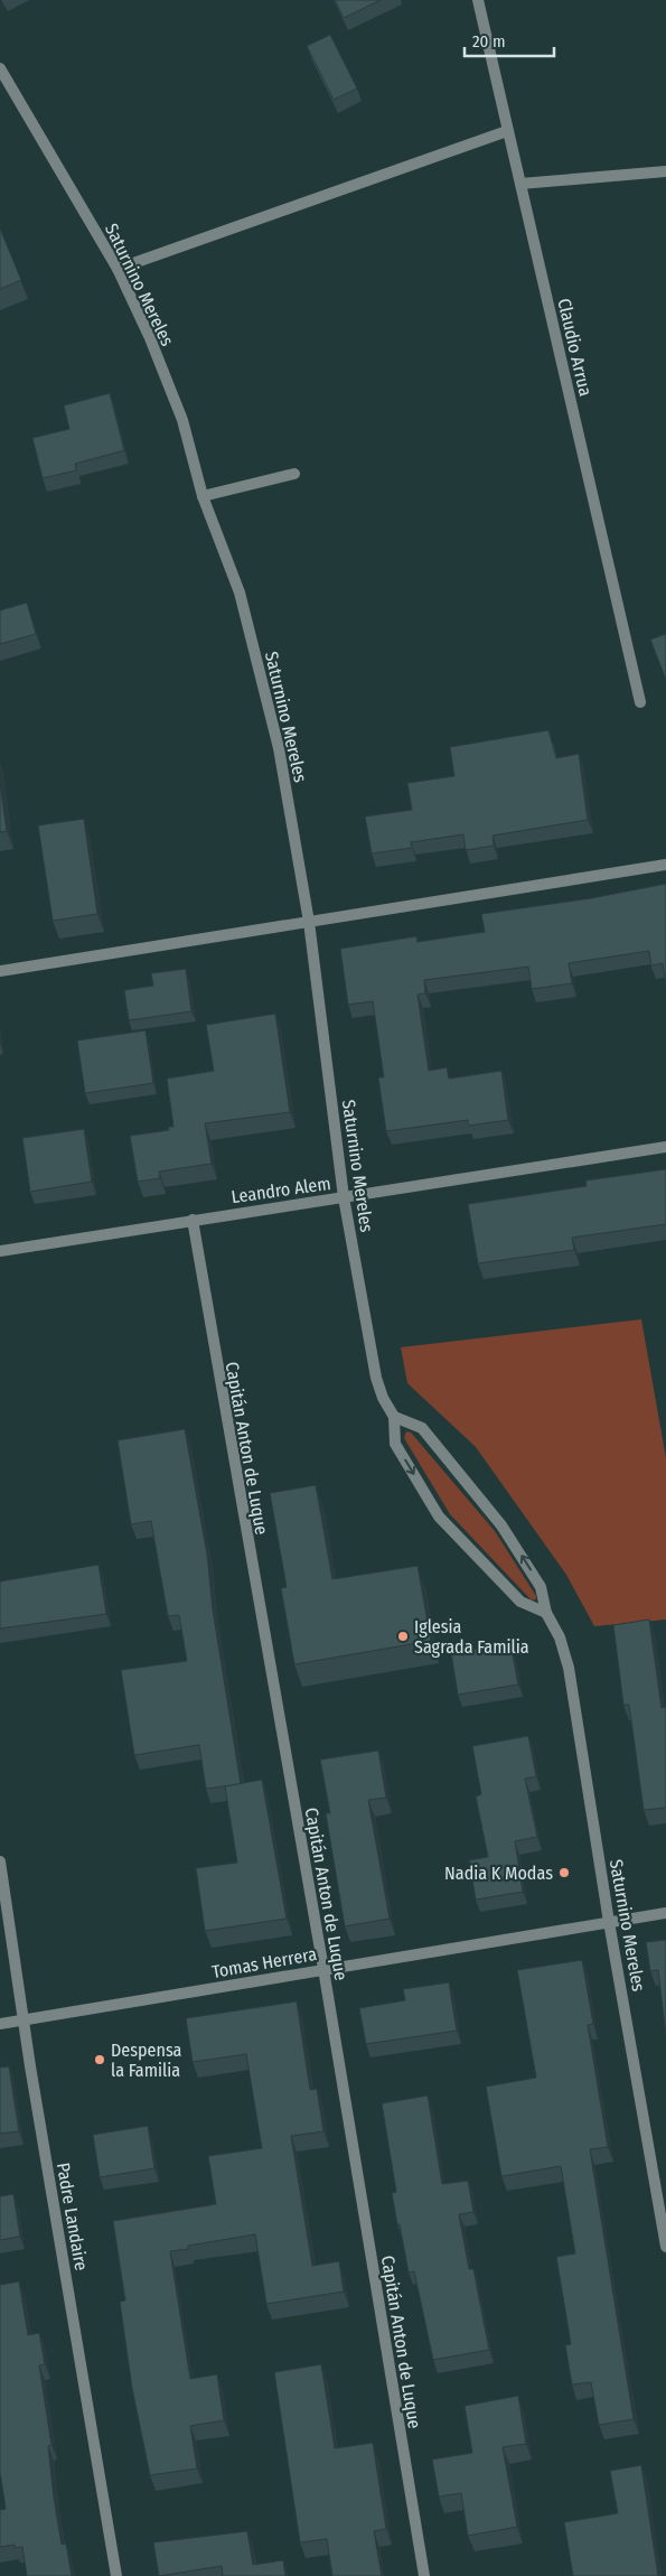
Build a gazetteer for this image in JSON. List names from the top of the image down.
{
  "streets": {
    "street": [
      "Saturnino Mereles",
      "Claudio Arrua",
      "Leandro Alem",
      "Capitán Anton de Luque",
      "Tomas Herrera",
      "Padre Landaire"
    ]
  },
  "crossings": [
    ["Saturnino Mereles", "Leandro Alem"],
    ["Saturnino Mereles", "Tomas Herrera"],
    ["Leandro Alem", "Capitán Anton de Luque"],
    ["Capitán Anton de Luque", "Tomas Herrera"],
    ["Tomas Herrera", "Padre Landaire"]
  ],
  "places": ["Iglesia Sagrada Familia", "Nadia K Modas", "Despensa la Familia"],
  "scale_bar": "20 m"
}
